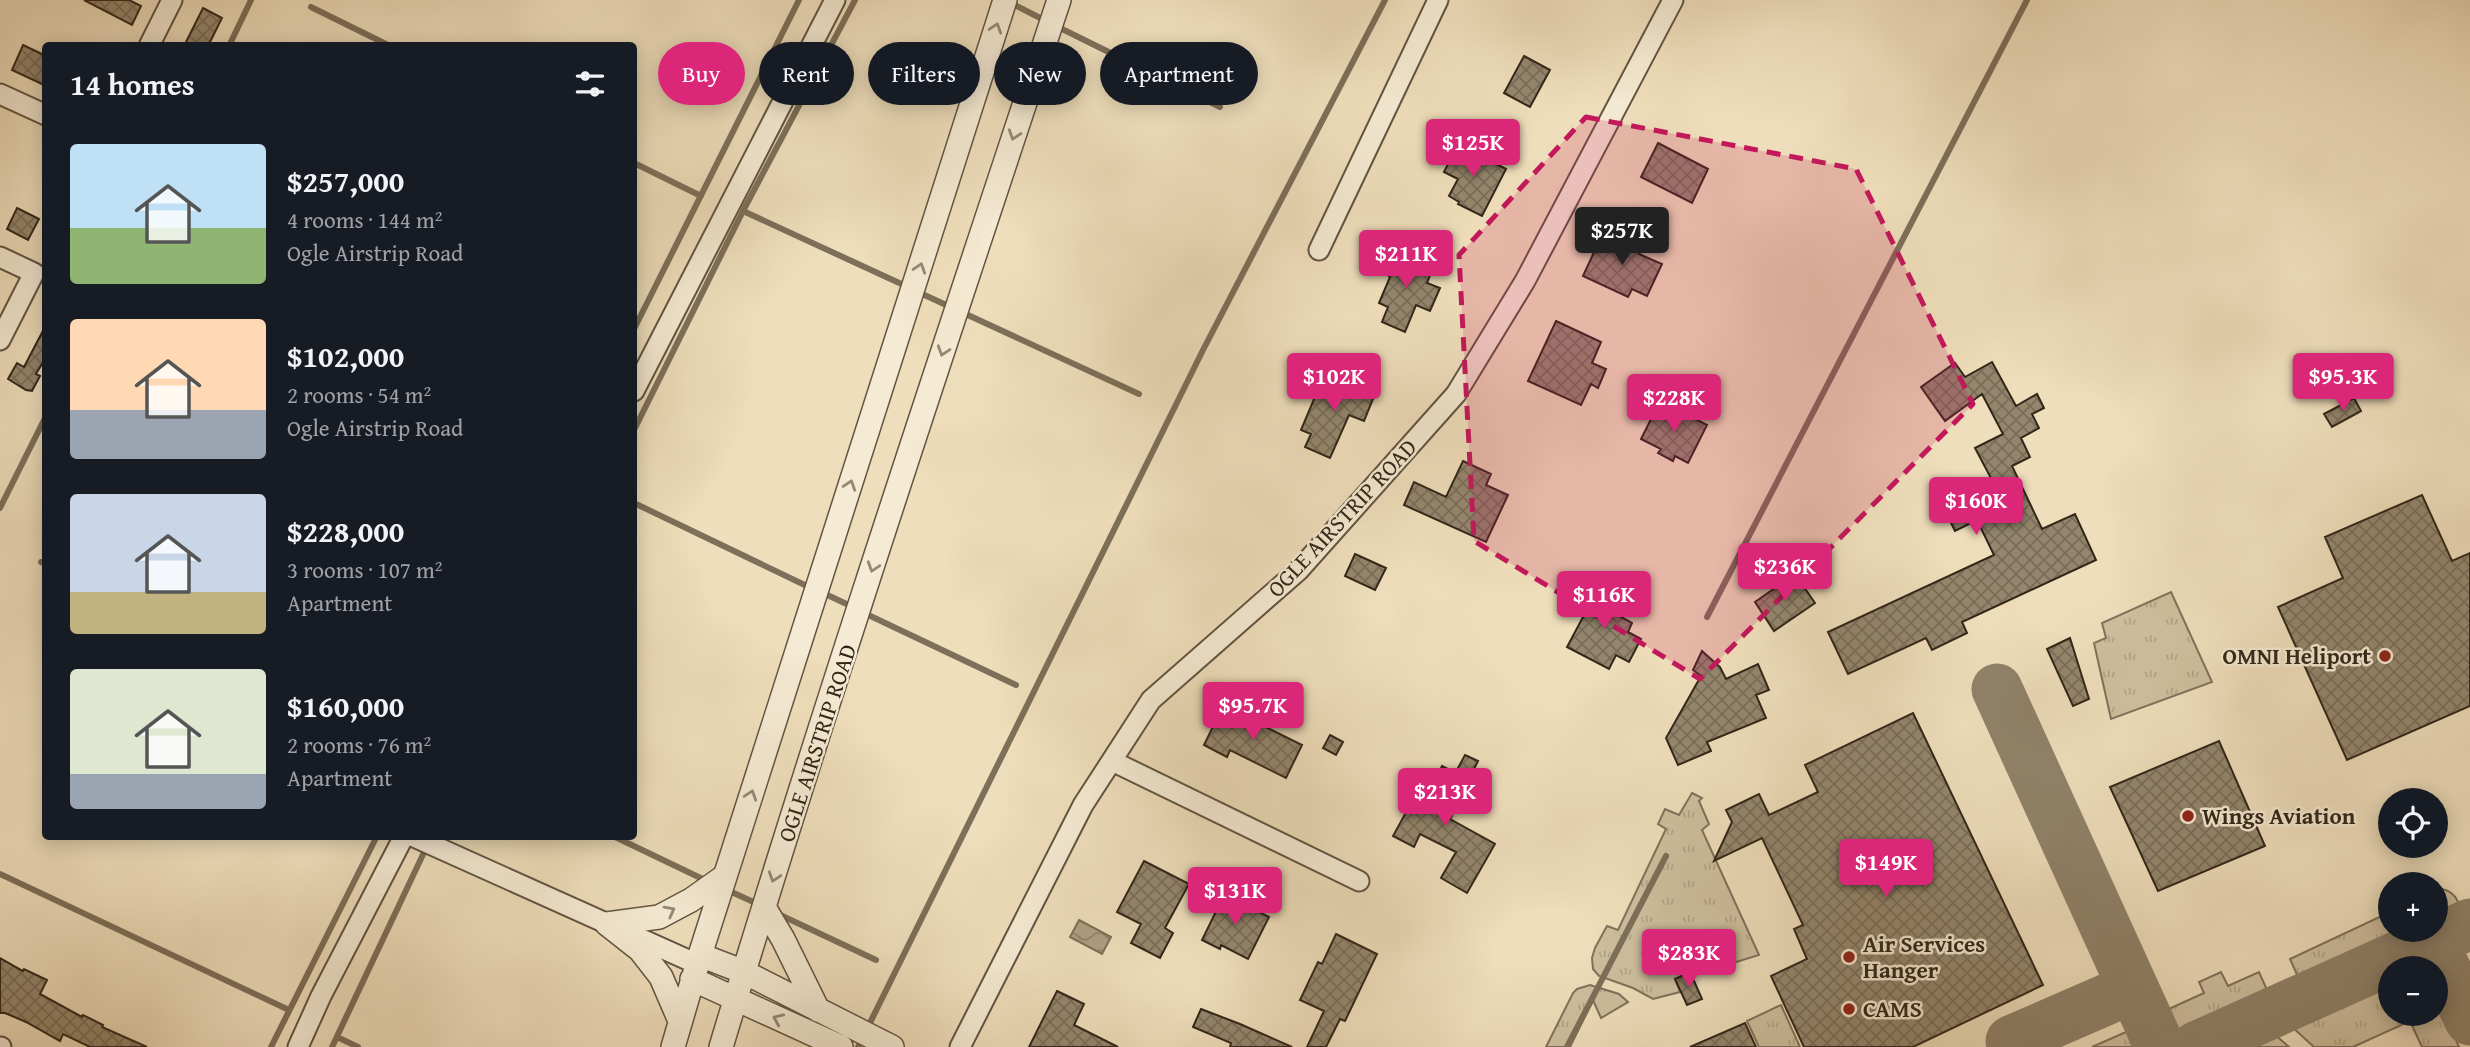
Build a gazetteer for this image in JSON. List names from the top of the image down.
{
  "streets": {
    "street": ["OGLE AIRSTRIP ROAD"]
  },
  "places": [
    "OMNI Heliport",
    "Wings Aviation",
    "Air Services Hanger",
    "CAMS"
  ],
  "page": {
    "chip": [
      "Buy",
      "Rent",
      "Filters",
      "New",
      "Apartment"
    ],
    "heading": "14 homes",
    "price": [
      "$125K",
      "$257K",
      "$211K",
      "$102K",
      "$95.3K",
      "$228K",
      "$160K",
      "$236K",
      "$116K",
      "$95.7K",
      "$213K",
      "$149K",
      "$131K",
      "$283K"
    ],
    "list": [
      {
        "name": "$257,000",
        "note": "4 rooms · 144 m² · Ogle Airstrip Road"
      },
      {
        "name": "$102,000",
        "note": "2 rooms · 54 m² · Ogle Airstrip Road"
      },
      {
        "name": "$228,000",
        "note": "3 rooms · 107 m² · Apartment"
      },
      {
        "name": "$160,000",
        "note": "2 rooms · 76 m² · Apartment"
      }
    ],
    "map_buttons": ["+", "−"]
  }
}
